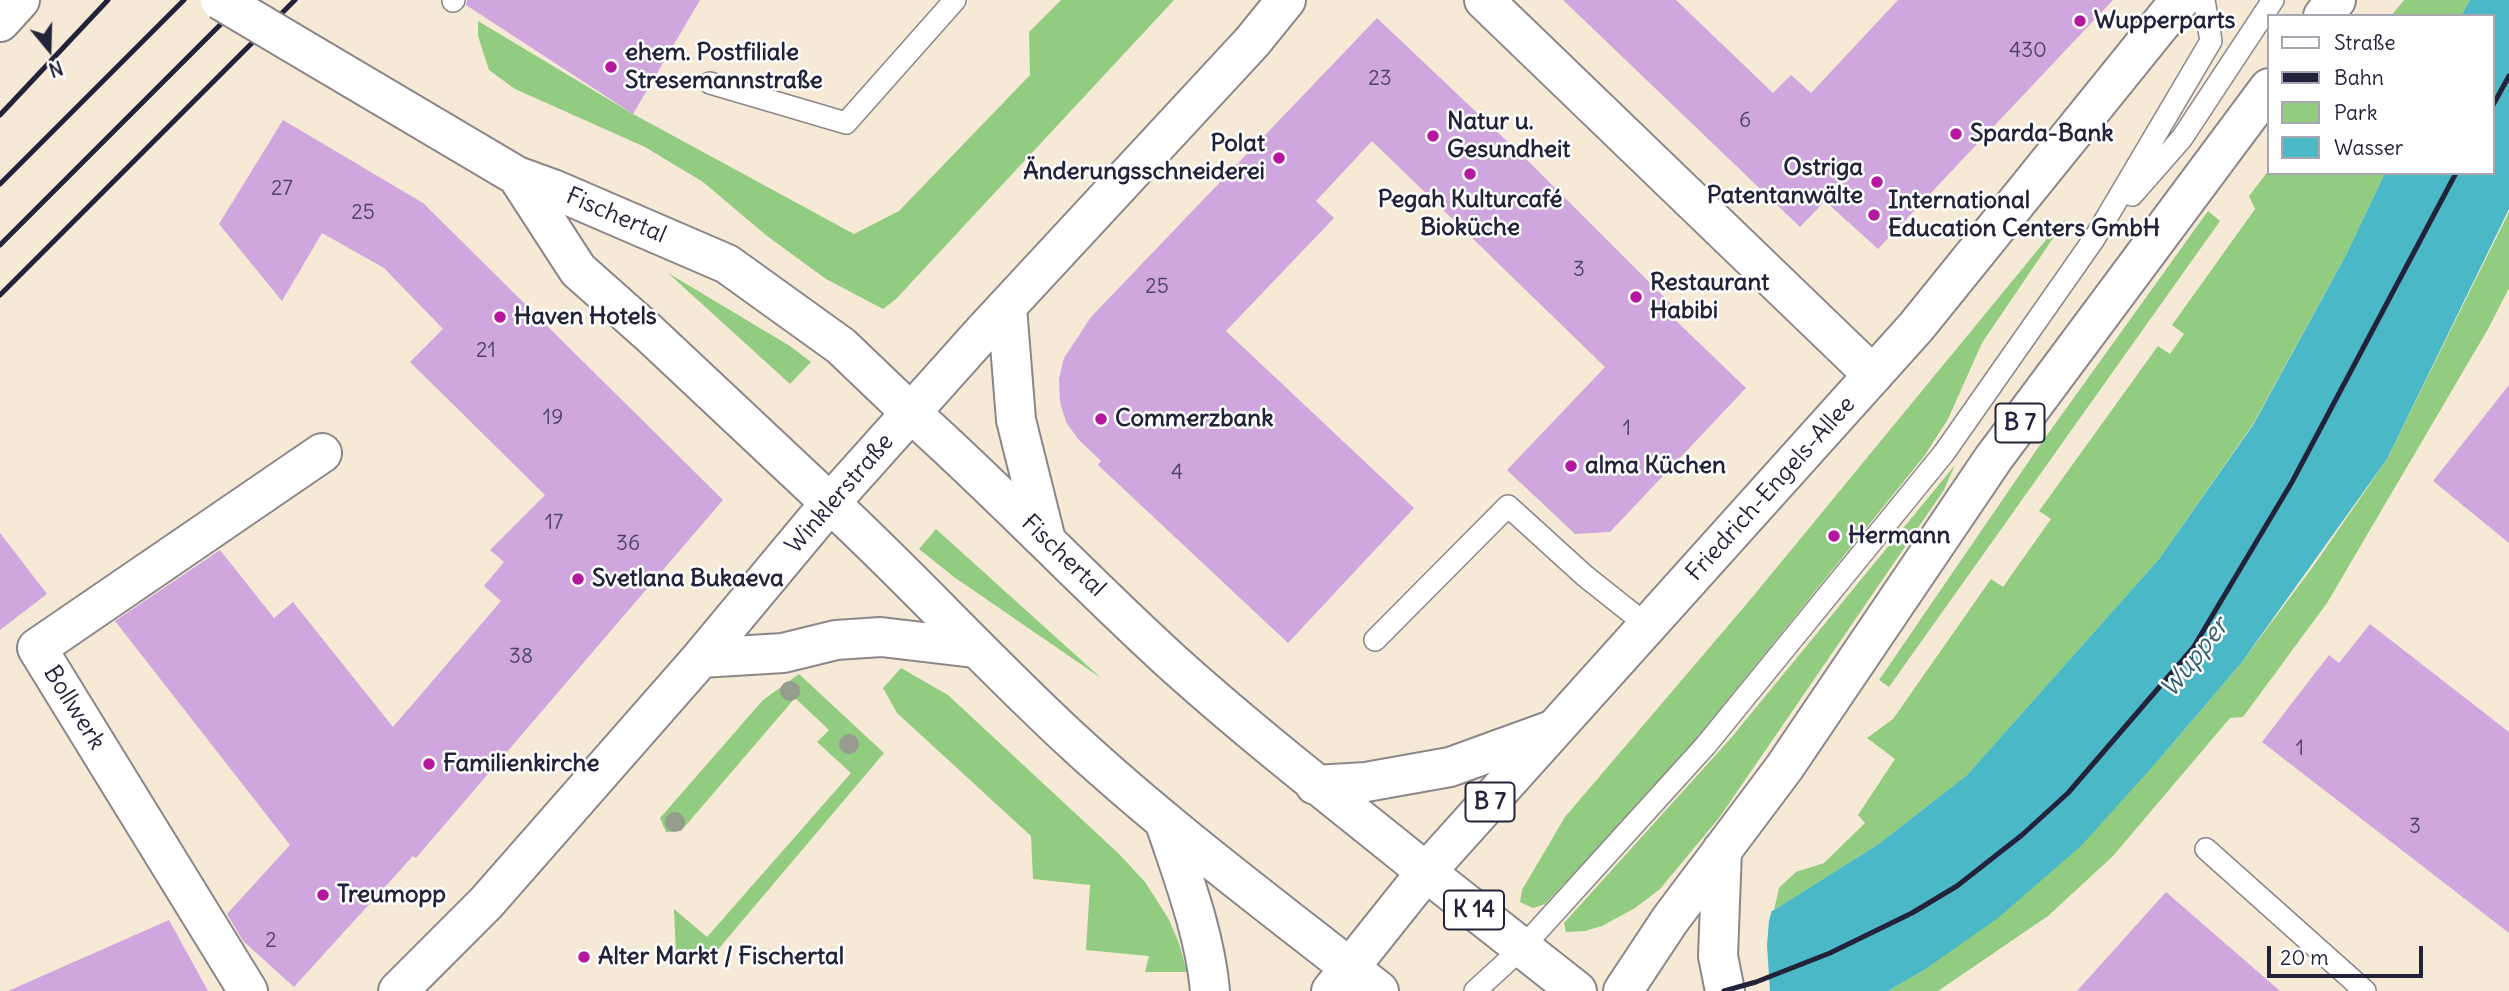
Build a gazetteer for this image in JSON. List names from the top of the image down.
{
  "streets": {
    "main road": [
      "Fischertal",
      "B 7",
      "Friedrich-Engels-Allee",
      "Winklerstraße",
      "Bollwerk",
      "K 14"
    ]
  },
  "crossings": [
    ["Fischertal", "Friedrich-Engels-Allee"],
    ["Fischertal", "Winklerstraße"]
  ],
  "water": ["Wupper"],
  "places": [
    "Wupperparts",
    "ehem. Postfiliale Stresemannstraße",
    "Sparda-Bank",
    "Natur u. Gesundheit",
    "Polat Änderungsschneiderei",
    "Pegah Kulturcafé Bioküche",
    "Ostriga Patentanwälte",
    "International Education Centers GmbH",
    "Restaurant Habibi",
    "Haven Hotels",
    "Commerzbank",
    "alma Küchen",
    "Hermann",
    "Svetlana Bukaeva",
    "Familienkirche",
    "Treumopp",
    "Alter Markt / Fischertal"
  ],
  "house_numbers": [
    "430",
    "23",
    "6",
    "27",
    "25",
    "3",
    "25",
    "21",
    "19",
    "1",
    "4",
    "17",
    "36",
    "38",
    "1",
    "3",
    "2"
  ],
  "legend": [
    "Straße",
    "Bahn",
    "Park",
    "Wasser"
  ],
  "scale_bar": "20 m",
  "north": "bottom"
}
